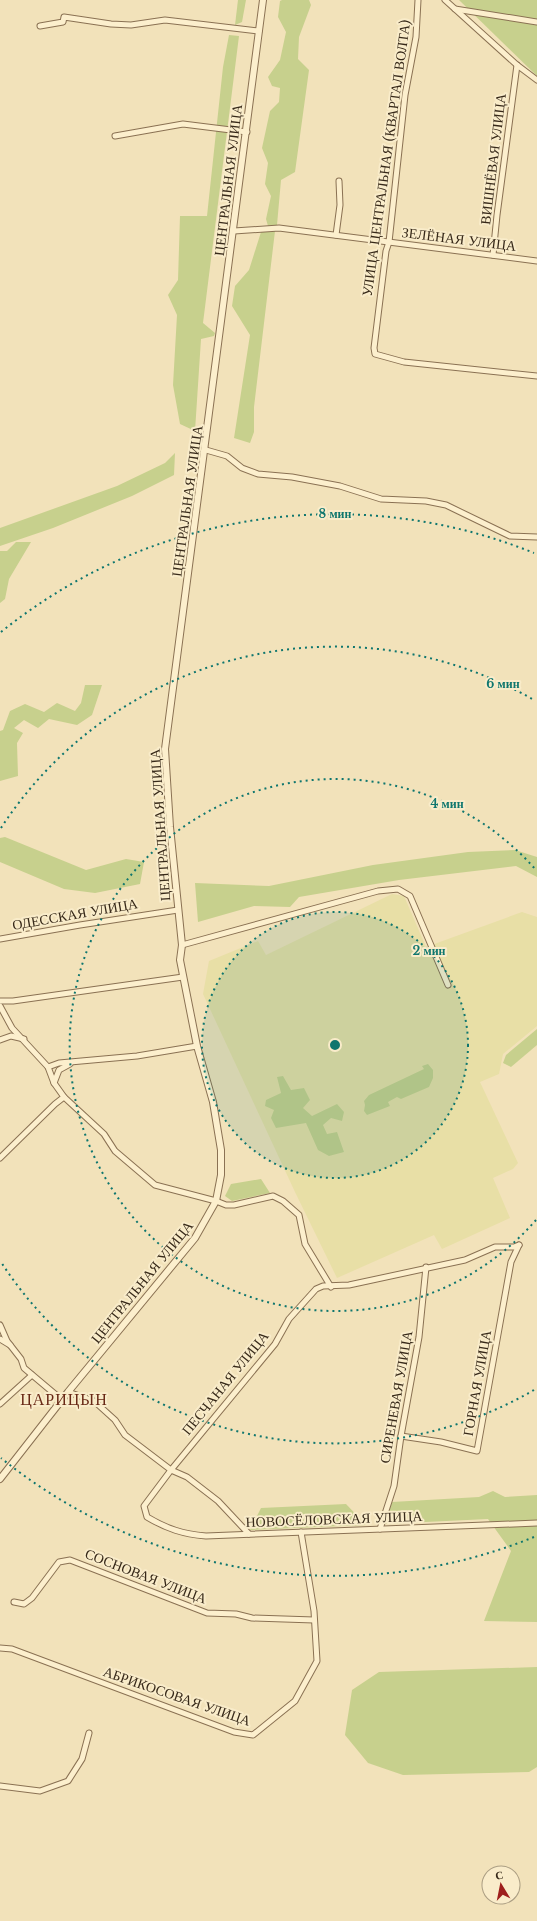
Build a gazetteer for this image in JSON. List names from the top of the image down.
{
  "streets": {
    "street": [
      "УЛИЦА ЦЕНТРАЛЬНАЯ (КВАРТАЛ ВОЛТА)",
      "ВИШНЁВАЯ УЛИЦА",
      "ЦЕНТРАЛЬНАЯ УЛИЦА",
      "ЗЕЛЁНАЯ УЛИЦА",
      "ОДЕССКАЯ УЛИЦА",
      "ПЕСЧАНАЯ УЛИЦА",
      "ГОРНАЯ УЛИЦА",
      "СИРЕНЕВАЯ УЛИЦА",
      "НОВОСЁЛОВСКАЯ УЛИЦА",
      "СОСНОВАЯ УЛИЦА",
      "АБРИКОСОВАЯ УЛИЦА"
    ]
  },
  "crossings": [
    ["УЛИЦА ЦЕНТРАЛЬНАЯ (КВАРТАЛ ВОЛТА)", "ЗЕЛЁНАЯ УЛИЦА"],
    ["ВИШНЁВАЯ УЛИЦА", "ЗЕЛЁНАЯ УЛИЦА"],
    ["ЦЕНТРАЛЬНАЯ УЛИЦА", "ЗЕЛЁНАЯ УЛИЦА"],
    ["ЦЕНТРАЛЬНАЯ УЛИЦА", "ОДЕССКАЯ УЛИЦА"],
    ["ПЕСЧАНАЯ УЛИЦА", "ГОРНАЯ УЛИЦА"],
    ["ПЕСЧАНАЯ УЛИЦА", "СИРЕНЕВАЯ УЛИЦА"],
    ["ПЕСЧАНАЯ УЛИЦА", "НОВОСЁЛОВСКАЯ УЛИЦА"],
    ["ГОРНАЯ УЛИЦА", "СИРЕНЕВАЯ УЛИЦА"],
    ["СИРЕНЕВАЯ УЛИЦА", "НОВОСЁЛОВСКАЯ УЛИЦА"],
    ["НОВОСЁЛОВСКАЯ УЛИЦА", "АБРИКОСОВАЯ УЛИЦА"],
    ["СОСНОВАЯ УЛИЦА", "АБРИКОСОВАЯ УЛИЦА"]
  ],
  "districts": ["ЦАРИЦЫН"],
  "north": "top",
  "rings": [
    "8 мин",
    "6 мин",
    "4 мин",
    "2 мин"
  ]
}
